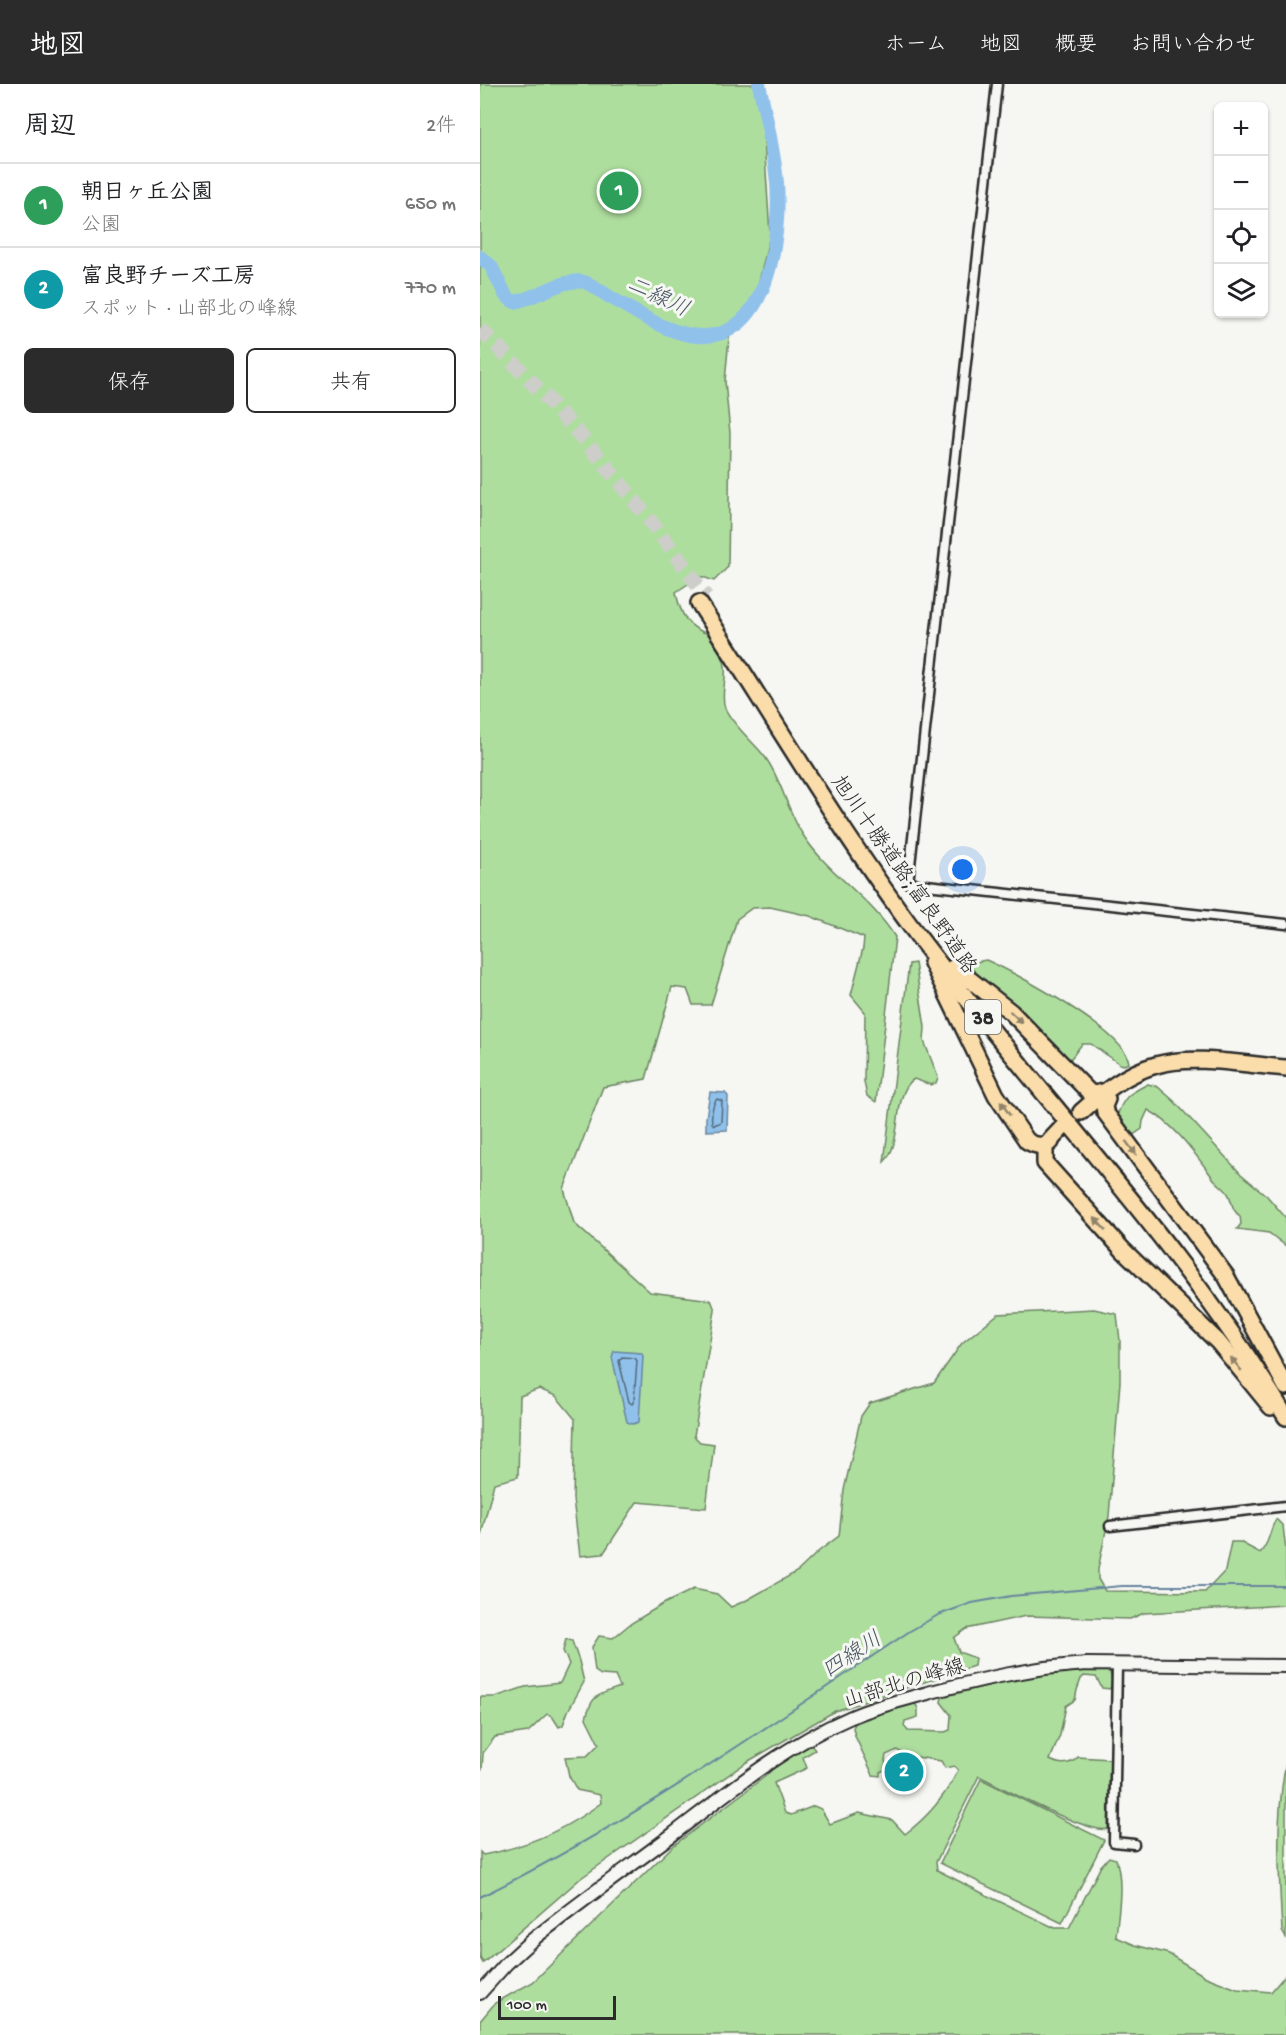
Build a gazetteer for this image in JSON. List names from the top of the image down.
{
  "streets": {
    "highway": ["旭川十勝道路;富良野道路", "38"],
    "main road": ["山部北の峰線"]
  },
  "crossings": [
    ["旭川十勝道路;富良野道路", "38"]
  ],
  "water": ["二線川", "四線川"],
  "scale_bar": "100 m",
  "page": {
    "header": "地図",
    "nav": [
      "ホーム",
      "地図",
      "概要",
      "お問い合わせ"
    ],
    "heading": ["周辺", "2件"],
    "map_buttons": ["+", "−"],
    "list": [
      {
        "mark": "1",
        "name": "朝日ヶ丘公園",
        "note": "公園",
        "value": "650 m"
      },
      {
        "mark": "2",
        "name": "富良野チーズ工房",
        "note": "スポット · 山部北の峰線",
        "value": "770 m"
      }
    ],
    "pins": ["1", "2"],
    "buttons": ["保存", "共有"],
    "scale": "100 m"
  }
}
